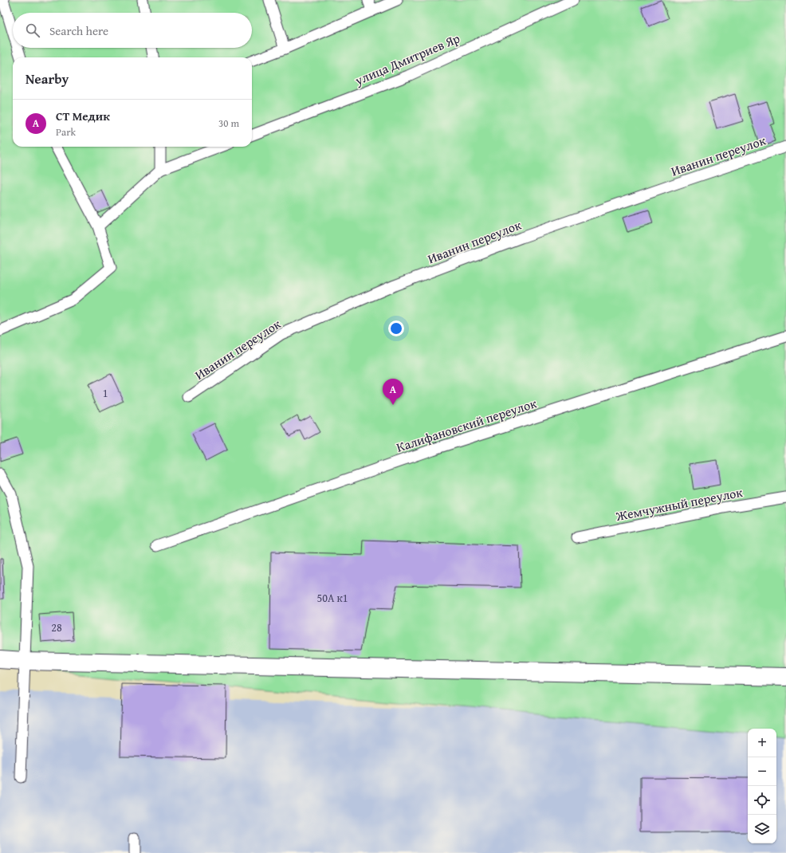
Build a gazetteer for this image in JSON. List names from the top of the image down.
{
  "streets": {
    "lane": [
      "улица Дмитриев Яр",
      "Иванин переулок",
      "Калифановский переулок",
      "Жемчужный переулок"
    ]
  },
  "house_numbers": ["1", "50А к1", "28"],
  "page": {
    "search": "Search here",
    "heading": "Nearby",
    "list": [
      {
        "mark": "A",
        "name": "СТ Медик",
        "note": "Park",
        "value": "30 m"
      }
    ],
    "pins": "A",
    "map_buttons": ["+", "−"]
  }
}
